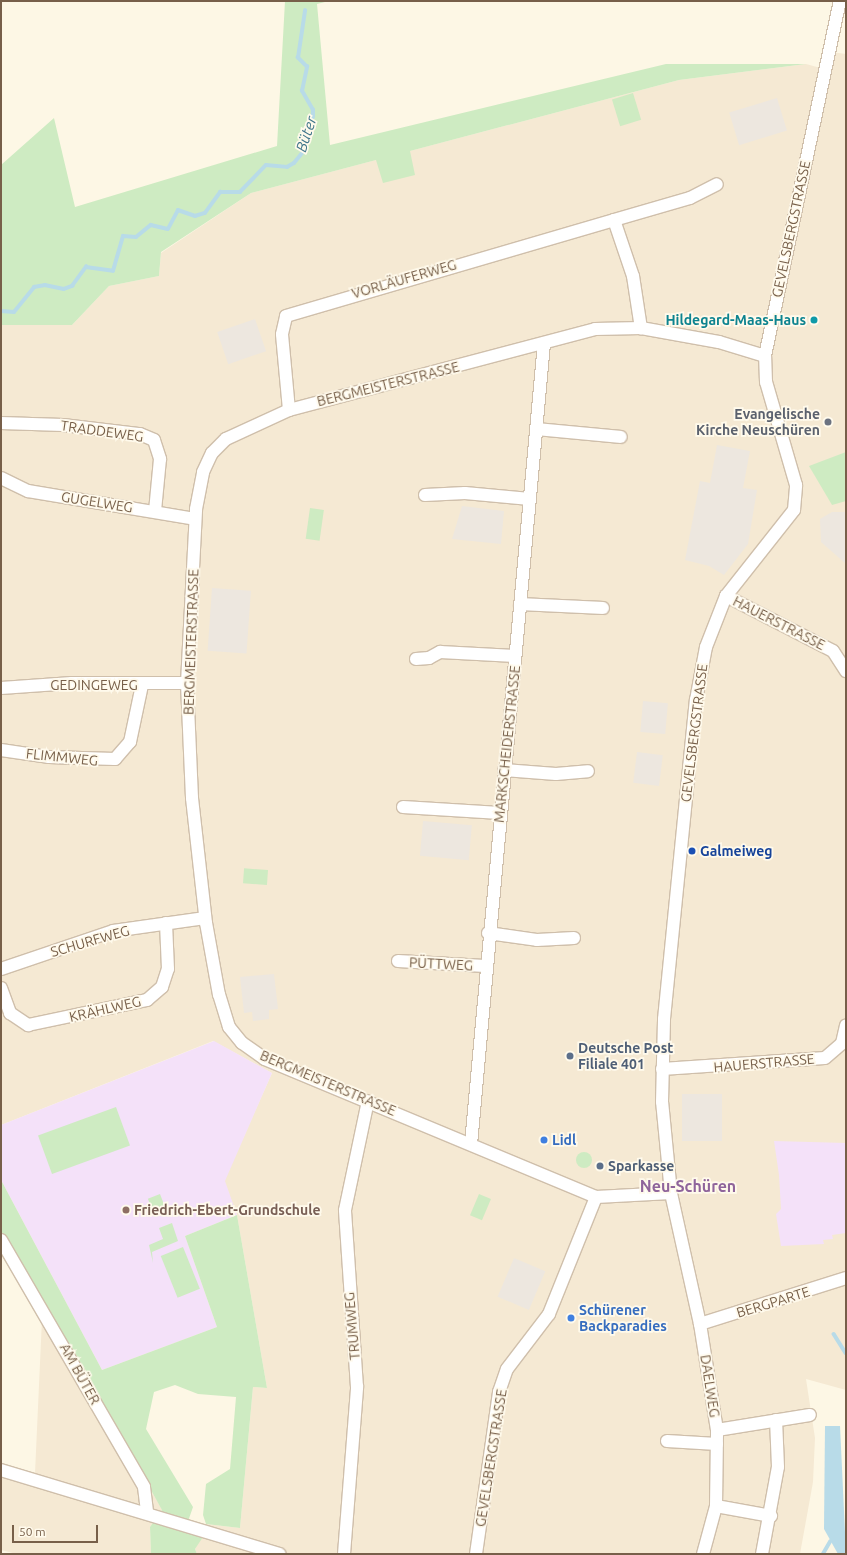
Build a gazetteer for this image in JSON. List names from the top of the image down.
{
  "streets": {
    "street": [
      "GEVELSBERGSTRASSE",
      "VORLÄUFERWEG",
      "BERGMEISTERSTRASSE",
      "TRADDEWEG",
      "GUGELWEG",
      "HAUERSTRASSE",
      "GEDINGEWEG",
      "MARKSCHEIDERSTRASSE",
      "FLIMMWEG",
      "SCHURFWEG",
      "PÜTTWEG",
      "KRÄHLWEG",
      "BERGPARTE",
      "TRUMWEG",
      "AM BÜTER",
      "DAELWEG"
    ]
  },
  "crossings": [
    ["GEVELSBERGSTRASSE", "BERGMEISTERSTRASSE"],
    ["GEVELSBERGSTRASSE", "HAUERSTRASSE"],
    ["GEVELSBERGSTRASSE", "BERGPARTE"],
    ["GEVELSBERGSTRASSE", "DAELWEG"],
    ["VORLÄUFERWEG", "BERGMEISTERSTRASSE"],
    ["BERGMEISTERSTRASSE", "GUGELWEG"],
    ["BERGMEISTERSTRASSE", "GEDINGEWEG"],
    ["BERGMEISTERSTRASSE", "MARKSCHEIDERSTRASSE"],
    ["BERGMEISTERSTRASSE", "SCHURFWEG"],
    ["BERGMEISTERSTRASSE", "TRUMWEG"],
    ["TRADDEWEG", "GUGELWEG"],
    ["GEDINGEWEG", "FLIMMWEG"],
    ["MARKSCHEIDERSTRASSE", "PÜTTWEG"],
    ["SCHURFWEG", "KRÄHLWEG"]
  ],
  "districts": ["Neu-Schüren"],
  "water": ["Büter"],
  "places": [
    "Hildegard-Maas-Haus",
    "Evangelische Kirche Neuschüren",
    "Galmeiweg",
    "Deutsche Post Filiale 401",
    "Lidl",
    "Sparkasse",
    "Friedrich-Ebert-Grundschule",
    "Schürener Backparadies"
  ],
  "scale_bar": "50 m"
}
